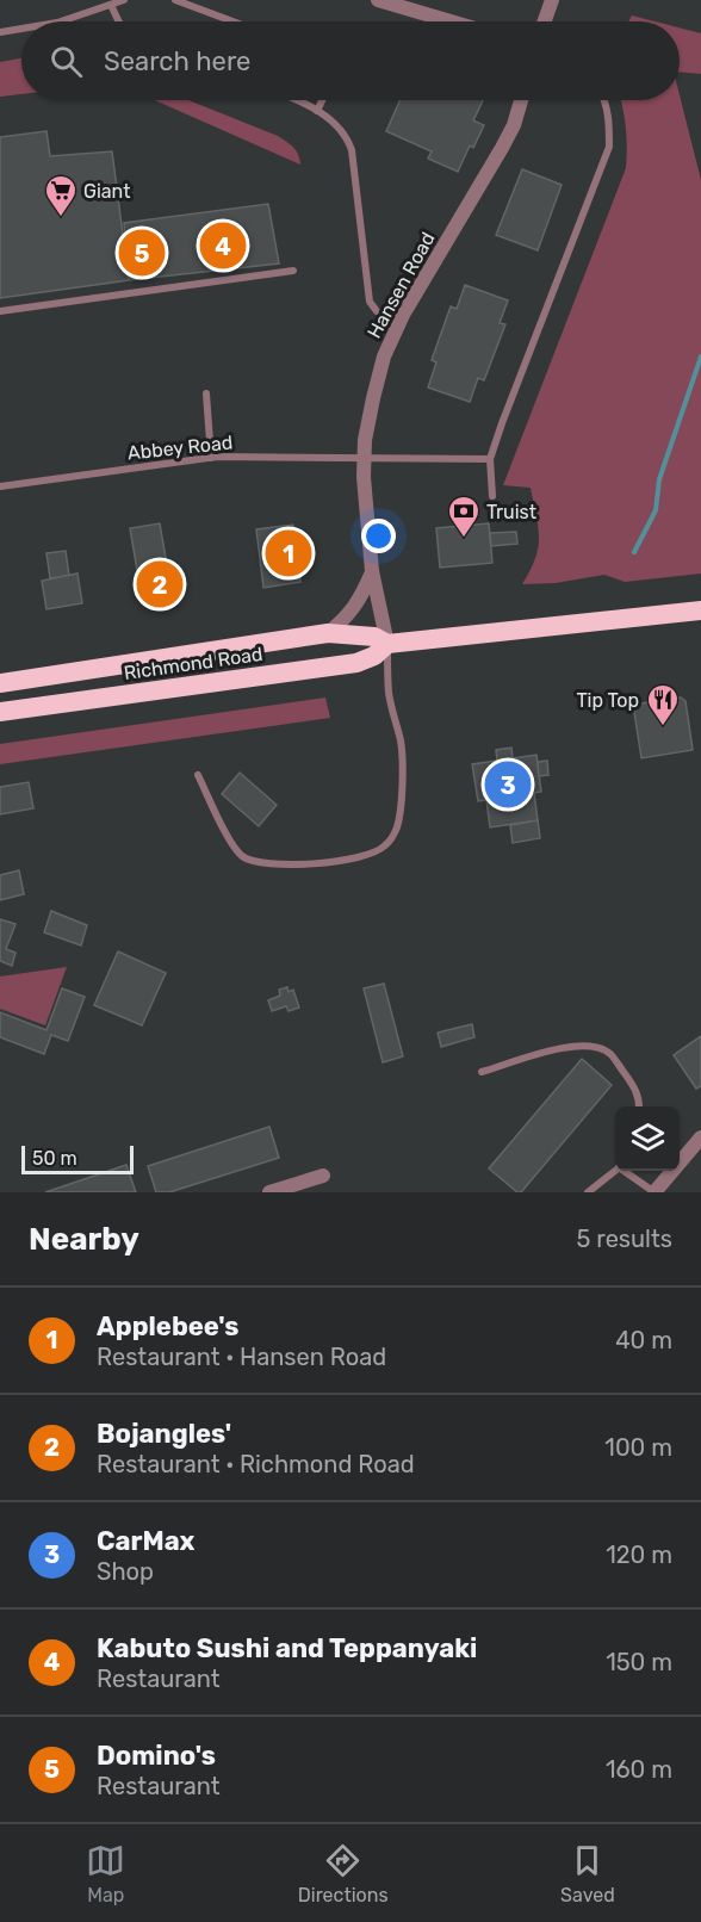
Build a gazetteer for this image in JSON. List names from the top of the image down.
{
  "streets": {
    "highway": ["Richmond Road"],
    "street": ["Hansen Road"],
    "lane": ["Abbey Road"]
  },
  "crossings": [
    ["Hansen Road", "Abbey Road"],
    ["Hansen Road", "Richmond Road"]
  ],
  "places": {
    "supermarket": ["Giant"],
    "bank": ["Truist"],
    "restaurant": ["Tip Top"]
  },
  "scale_bar": "50 m",
  "page": {
    "search": "Search here",
    "pins": [
      "4",
      "5",
      "1",
      "2",
      "3"
    ],
    "scale": "50 m",
    "heading": ["Nearby", "5 results"],
    "list": [
      {
        "mark": "1",
        "name": "Applebee's",
        "note": "Restaurant · Hansen Road",
        "value": "40 m"
      },
      {
        "mark": "2",
        "name": "Bojangles'",
        "note": "Restaurant · Richmond Road",
        "value": "100 m"
      },
      {
        "mark": "3",
        "name": "CarMax",
        "note": "Shop",
        "value": "120 m"
      },
      {
        "mark": "4",
        "name": "Kabuto Sushi and Teppanyaki",
        "note": "Restaurant",
        "value": "150 m"
      },
      {
        "mark": "5",
        "name": "Domino's",
        "note": "Restaurant",
        "value": "160 m"
      }
    ],
    "nav": ["Map", "Directions", "Saved"]
  }
}
